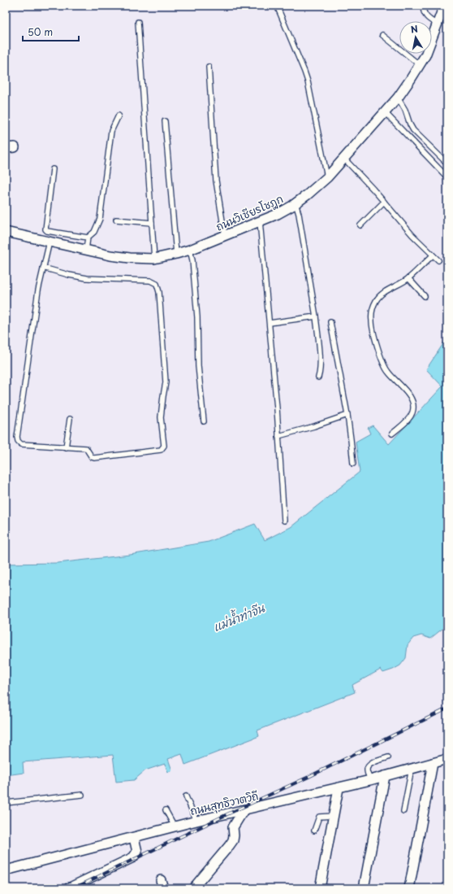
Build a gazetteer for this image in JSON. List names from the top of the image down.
{
  "streets": {
    "street": ["ถนนวิเชียรโชฎก", "ถนนสุทธิวาตวิถี"]
  },
  "water": ["แม่น้ำท่าจีน"],
  "scale_bar": "50 m",
  "north": "top"
}
